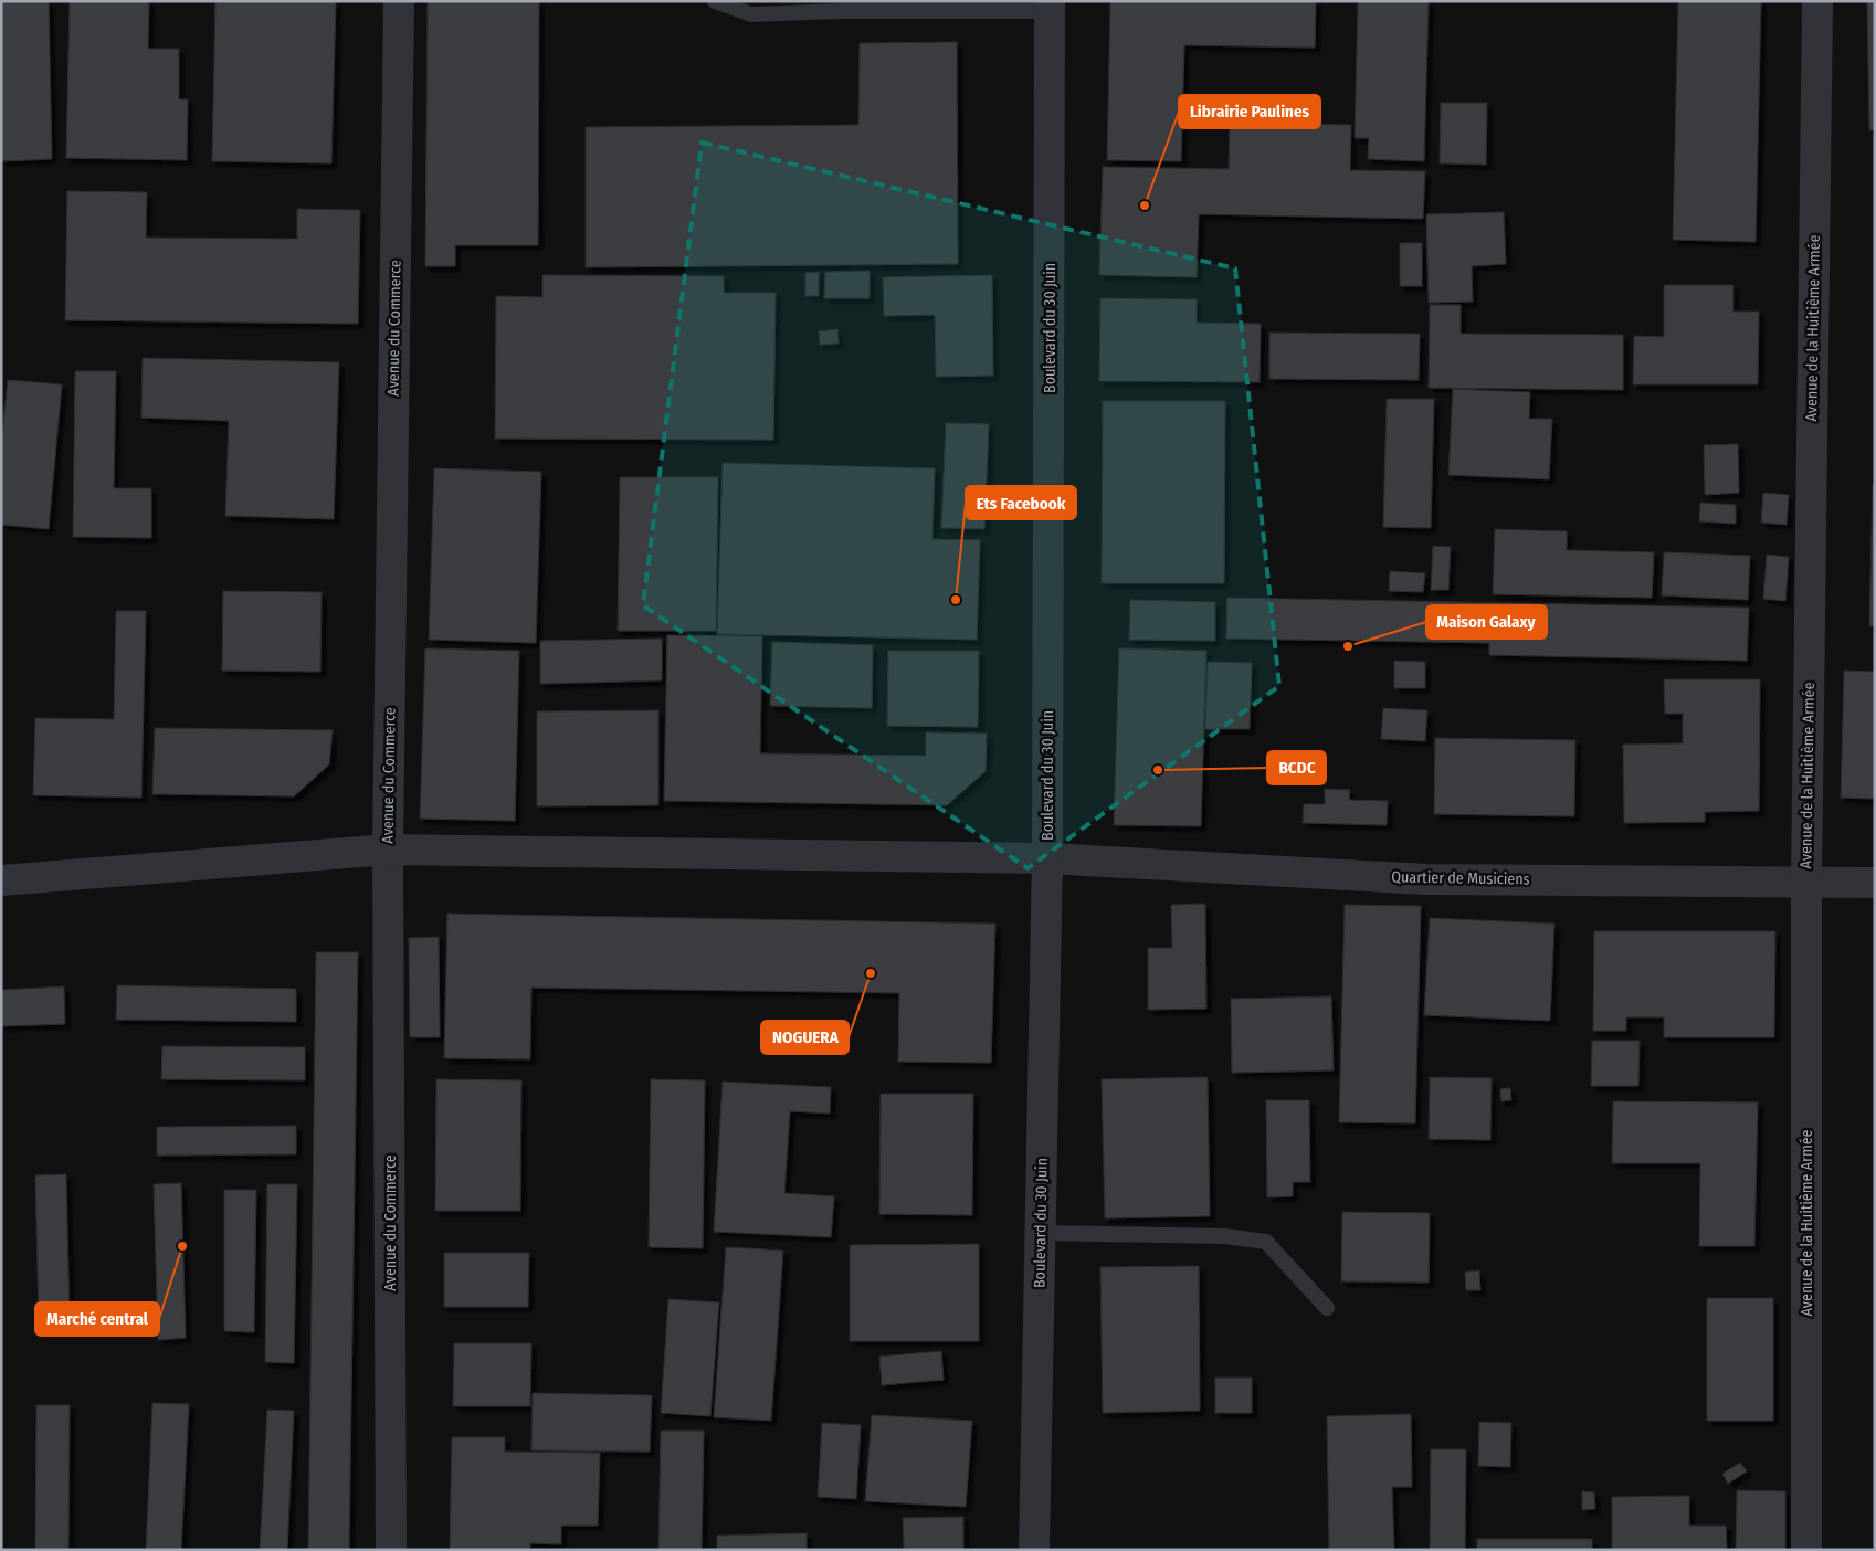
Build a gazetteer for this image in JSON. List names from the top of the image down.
{
  "streets": {
    "street": [
      "Avenue du Commerce",
      "Boulevard du 30 Juin",
      "Avenue de la Huitième Armée",
      "Quartier de Musiciens"
    ]
  },
  "crossings": [
    ["Avenue du Commerce", "Quartier de Musiciens"],
    ["Boulevard du 30 Juin", "Quartier de Musiciens"],
    ["Avenue de la Huitième Armée", "Quartier de Musiciens"]
  ],
  "places": [
    "Librairie Paulines",
    "Ets Facebook",
    "Maison Galaxy",
    "BCDC",
    "NOGUERA",
    "Marché central"
  ]
}
